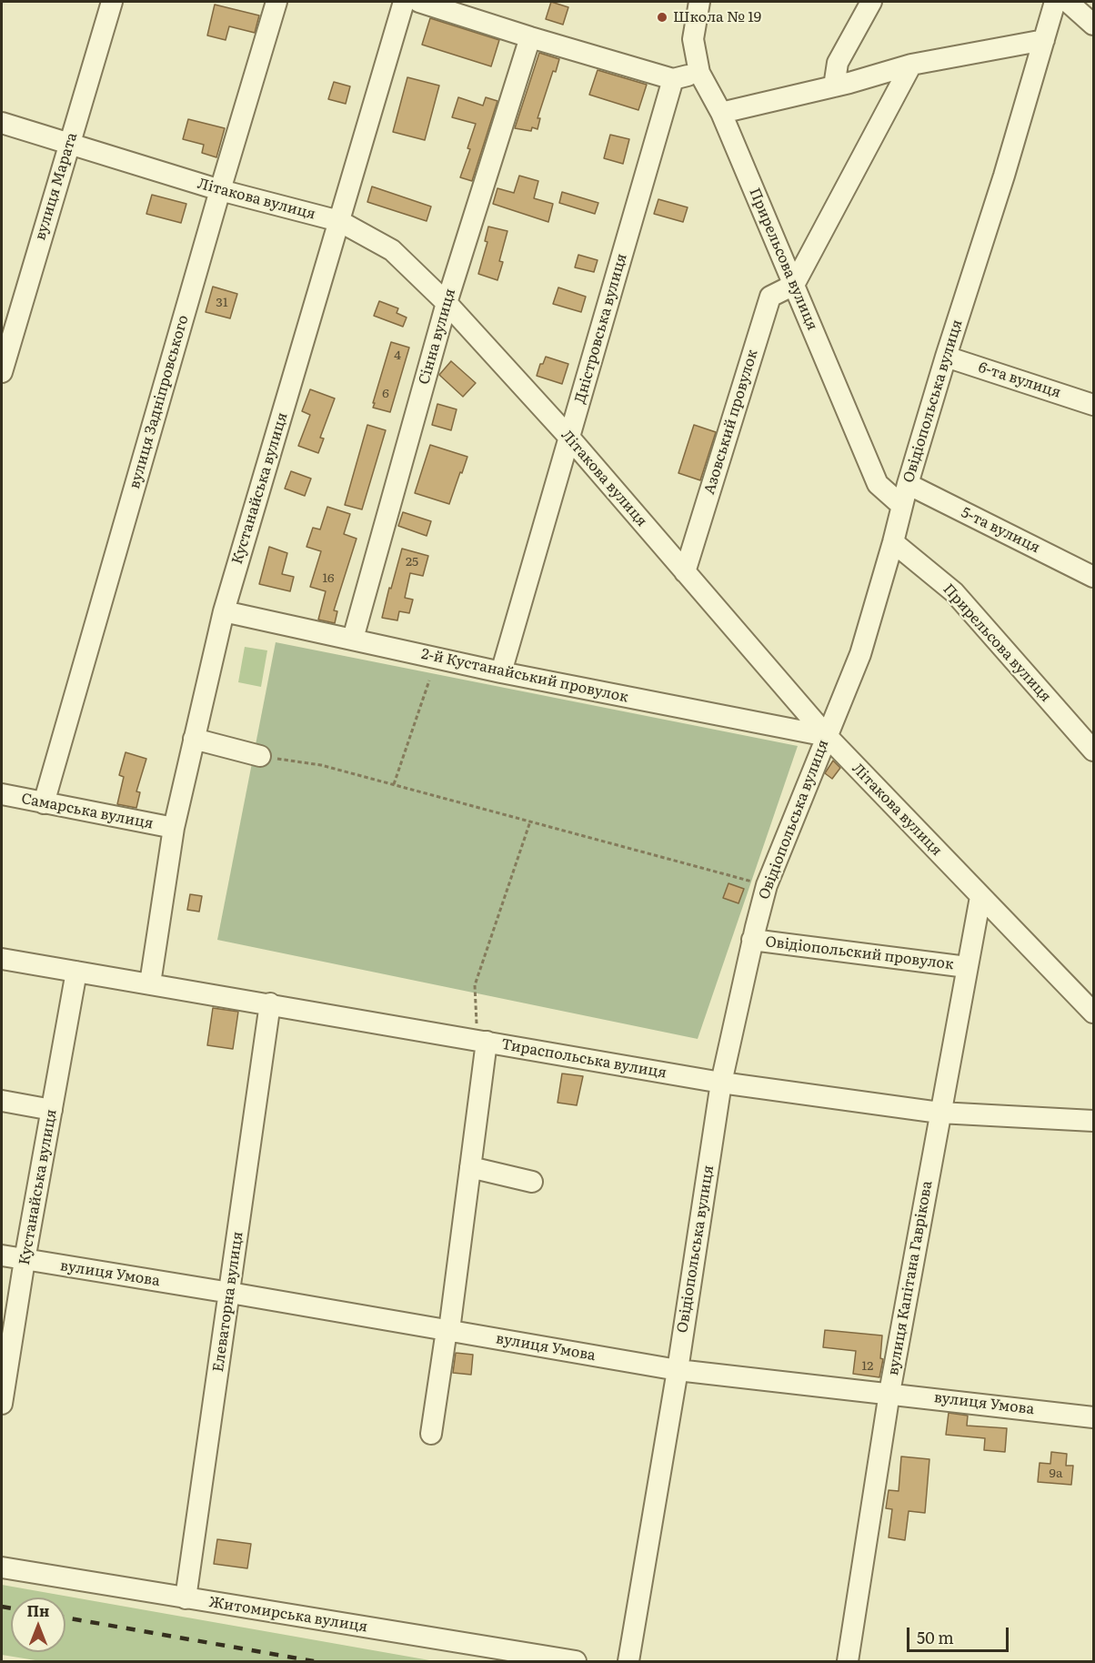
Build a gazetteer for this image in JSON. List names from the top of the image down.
{
  "streets": {
    "street": [
      "вулиця Марата",
      "Літакова вулиця",
      "Прирельсова вулиця",
      "Дністровська вулиця",
      "Сінна вулиця",
      "6-та вулиця",
      "Овідіопольська вулиця",
      "вулиця Задніпровського",
      "Азовський провулок",
      "Кустанайська вулиця",
      "5-та вулиця",
      "2-й Кустанайський провулок",
      "Самарська вулиця",
      "Овідіопольский провулок",
      "Тираспольська вулиця",
      "вулиця Умова",
      "вулиця Капітана Гаврікова",
      "Елеваторна вулиця",
      "Житомирська вулиця"
    ]
  },
  "crossings": [
    ["вулиця Марата", "Літакова вулиця"],
    ["Літакова вулиця", "Дністровська вулиця"],
    ["Літакова вулиця", "Сінна вулиця"],
    ["Літакова вулиця", "Овідіопольська вулиця"],
    ["Літакова вулиця", "вулиця Задніпровського"],
    ["Літакова вулиця", "Азовський провулок"],
    ["Літакова вулиця", "Кустанайська вулиця"],
    ["Літакова вулиця", "2-й Кустанайський провулок"],
    ["Літакова вулиця", "вулиця Капітана Гаврікова"],
    ["Прирельсова вулиця", "Овідіопольська вулиця"],
    ["Прирельсова вулиця", "Азовський провулок"],
    ["Дністровська вулиця", "2-й Кустанайський провулок"],
    ["Сінна вулиця", "2-й Кустанайський провулок"],
    ["6-та вулиця", "Овідіопольська вулиця"],
    ["Овідіопольська вулиця", "5-та вулиця"],
    ["Овідіопольська вулиця", "2-й Кустанайський провулок"],
    ["Овідіопольська вулиця", "Овідіопольский провулок"],
    ["Овідіопольська вулиця", "Тираспольська вулиця"],
    ["Овідіопольська вулиця", "вулиця Умова"],
    ["вулиця Задніпровського", "Самарська вулиця"],
    ["Кустанайська вулиця", "2-й Кустанайський провулок"],
    ["Кустанайська вулиця", "Самарська вулиця"],
    ["Кустанайська вулиця", "Тираспольська вулиця"],
    ["Кустанайська вулиця", "вулиця Умова"],
    ["Овідіопольский провулок", "вулиця Капітана Гаврікова"],
    ["Тираспольська вулиця", "вулиця Капітана Гаврікова"],
    ["Тираспольська вулиця", "Елеваторна вулиця"],
    ["вулиця Умова", "вулиця Капітана Гаврікова"],
    ["вулиця Умова", "Елеваторна вулиця"],
    ["Елеваторна вулиця", "Житомирська вулиця"]
  ],
  "places": ["Школа № 19"],
  "house_numbers": [
    "31",
    "4",
    "6",
    "25",
    "16",
    "12",
    "9а"
  ],
  "scale_bar": "50 m",
  "north": "top"
}
